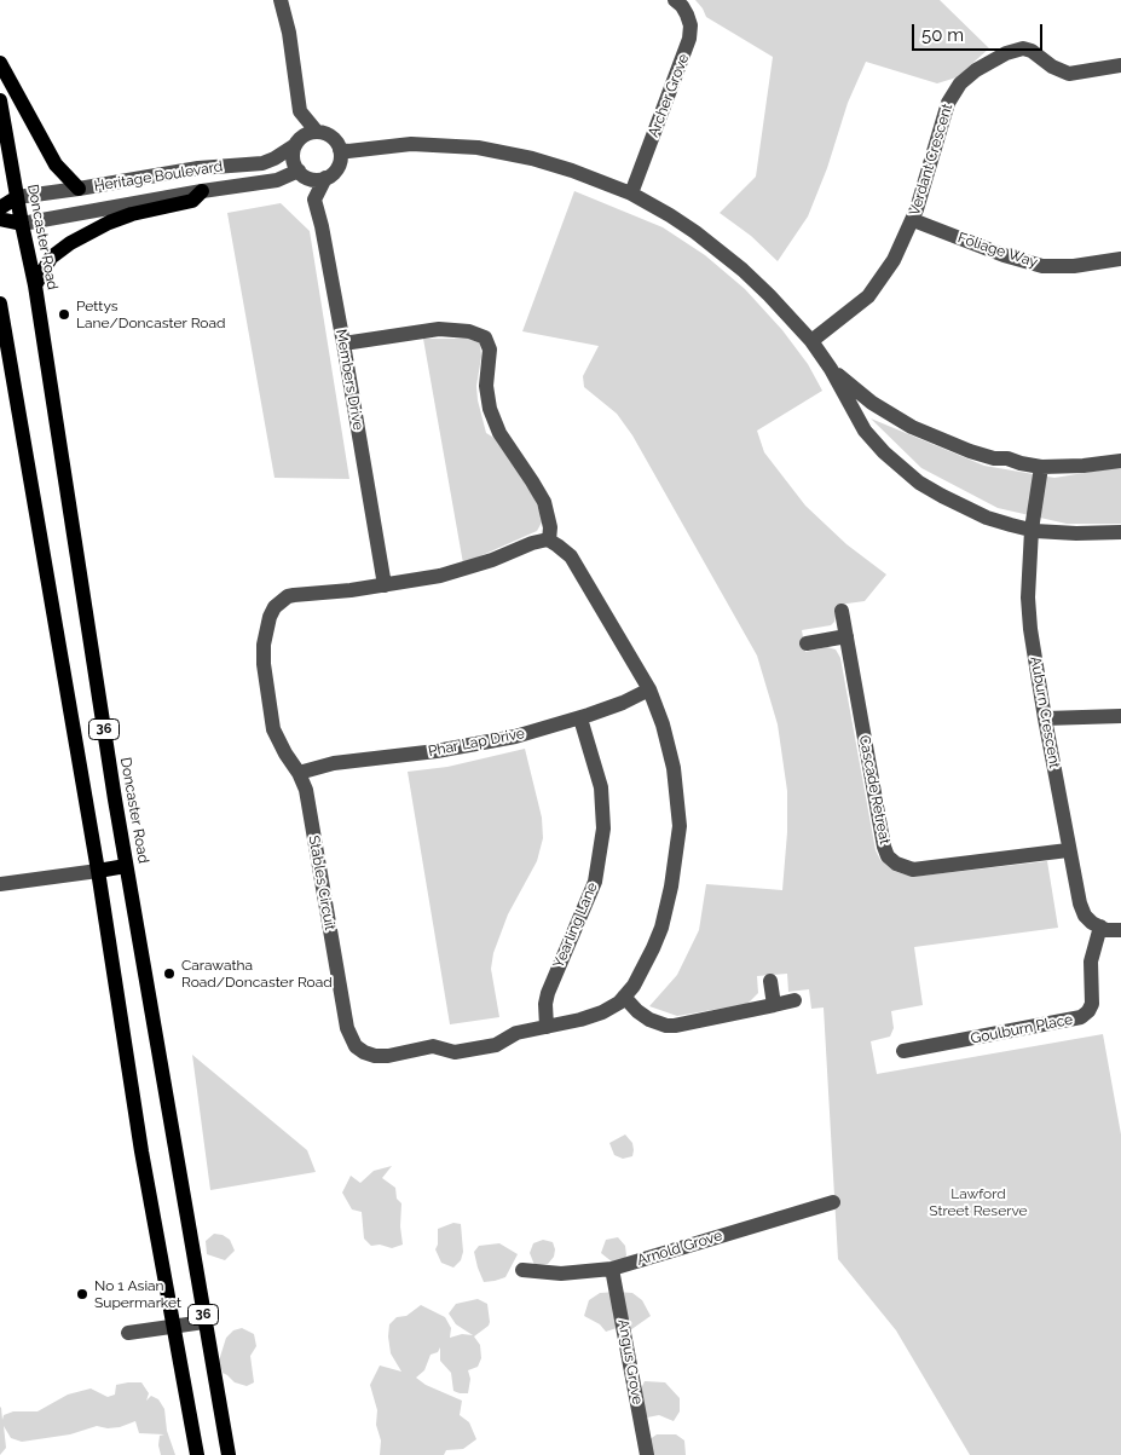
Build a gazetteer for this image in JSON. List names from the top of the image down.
{
  "streets": {
    "main road": ["Doncaster Road", "36"],
    "street": [
      "Archer Grove",
      "Verdant Crescent",
      "Heritage Boulevard",
      "Foliage Way",
      "Members Drive",
      "Auburn Crescent",
      "Phar Lap Drive",
      "Cascade Retreat",
      "Stables Circuit",
      "Yearling Lane",
      "Goulburn Place",
      "Arnold Grove",
      "Angus Grove"
    ]
  },
  "crossings": [
    ["Verdant Crescent", "Foliage Way"],
    ["Heritage Boulevard", "Doncaster Road"],
    ["Heritage Boulevard", "Members Drive"],
    ["Members Drive", "Stables Circuit"],
    ["Auburn Crescent", "Cascade Retreat"],
    ["Auburn Crescent", "Goulburn Place"],
    ["Phar Lap Drive", "Stables Circuit"],
    ["Phar Lap Drive", "Yearling Lane"],
    ["Stables Circuit", "Yearling Lane"],
    ["Arnold Grove", "Angus Grove"]
  ],
  "parks": ["Lawford Street Reserve"],
  "places": ["Pettys Lane/Doncaster Road", "Carawatha Road/Doncaster Road", "No 1 Asian Supermarket"],
  "scale_bar": "50 m"
}
